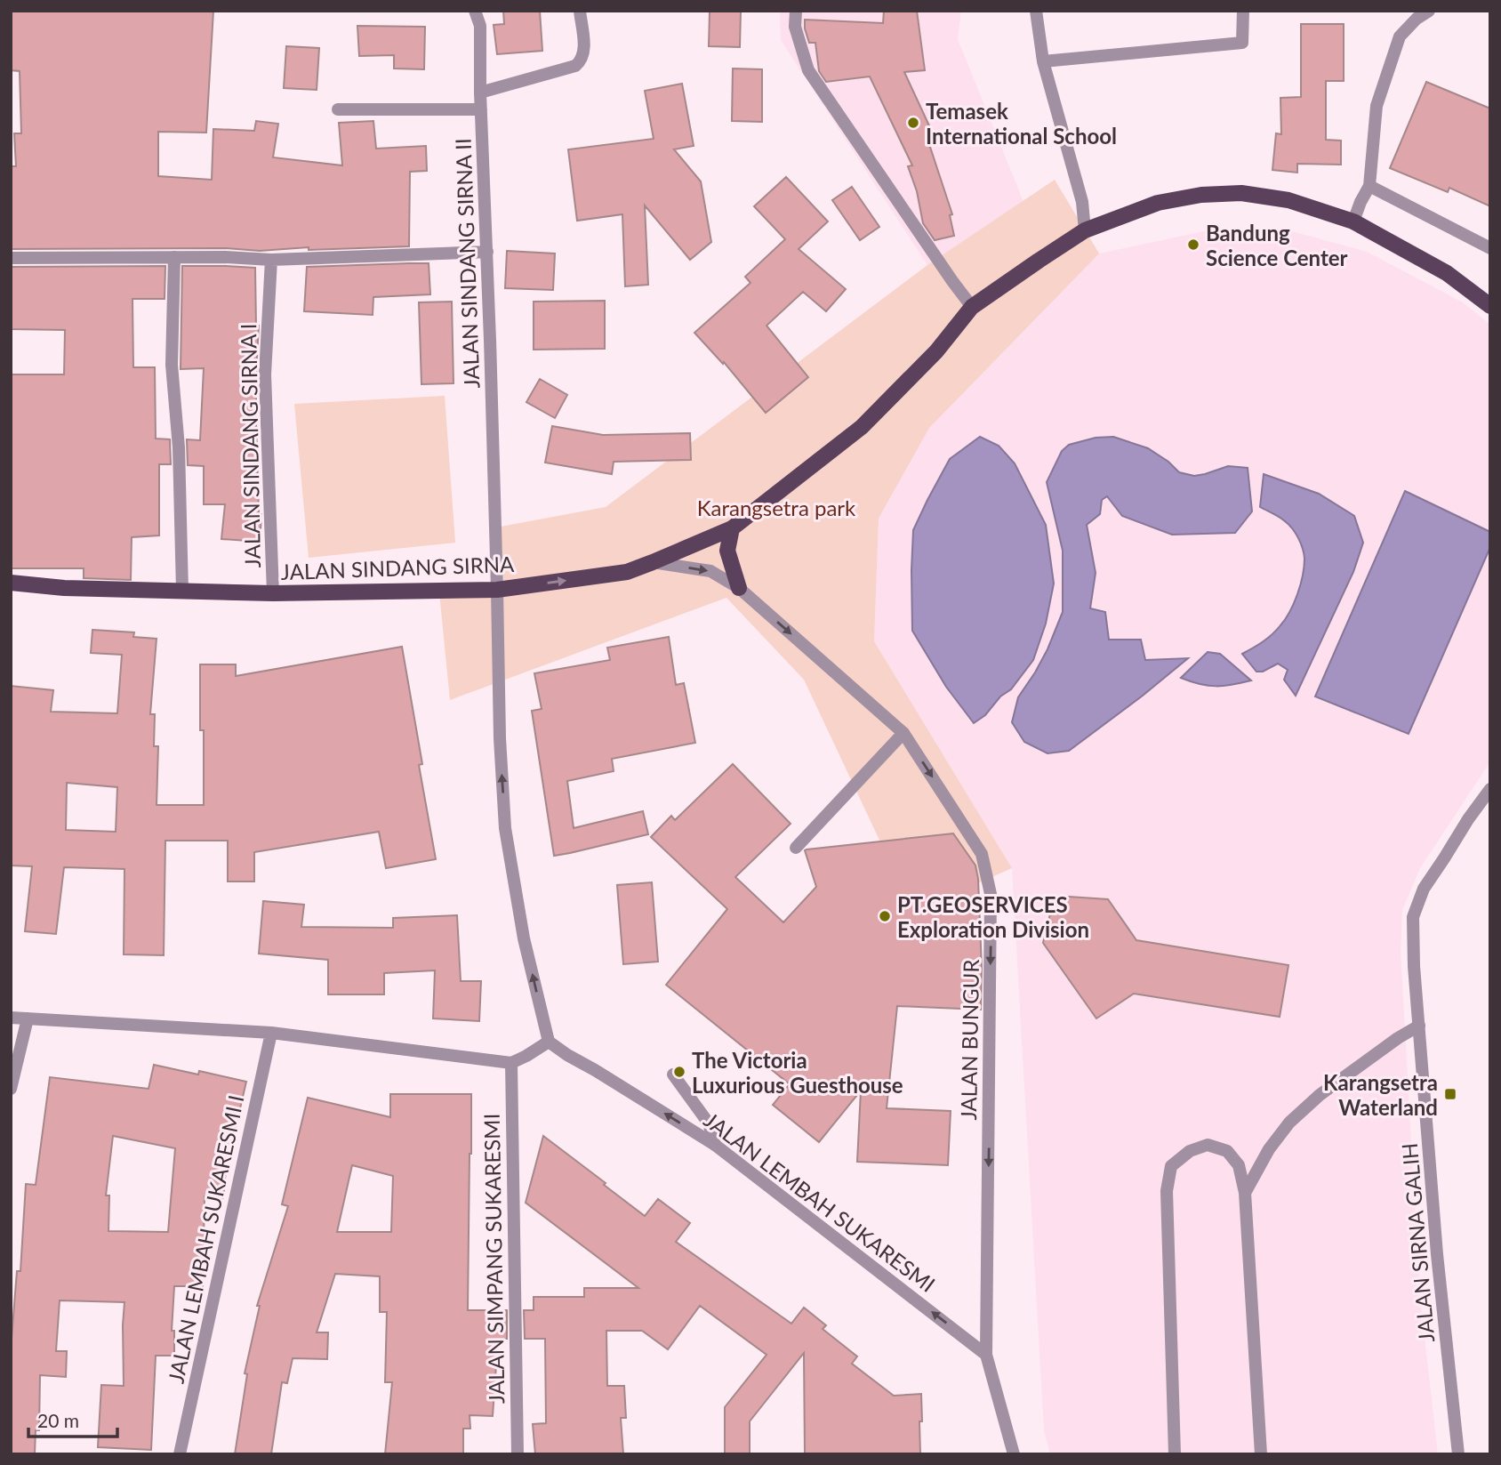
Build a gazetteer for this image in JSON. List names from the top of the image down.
{
  "streets": {
    "main road": ["JALAN SINDANG SIRNA"],
    "street": [
      "JALAN SINDANG SIRNA II",
      "JALAN SINDANG SIRNA I",
      "JALAN BUNGUR",
      "JALAN LEMBAH SUKARESMI",
      "JALAN LEMBAH SUKARESMI I",
      "JALAN SIRNA GALIH",
      "JALAN SIMPANG SUKARESMI"
    ]
  },
  "crossings": [
    ["JALAN SINDANG SIRNA II", "JALAN SINDANG SIRNA"],
    ["JALAN SINDANG SIRNA I", "JALAN SINDANG SIRNA"],
    ["JALAN SINDANG SIRNA", "JALAN BUNGUR"],
    ["JALAN BUNGUR", "JALAN LEMBAH SUKARESMI"]
  ],
  "one_way": ["JALAN BUNGUR", "JALAN LEMBAH SUKARESMI"],
  "parks": ["Karangsetra park"],
  "places": {
    "other": [
      "Temasek International School",
      "Bandung Science Center",
      "PT.GEOSERVICES Exploration Division",
      "The Victoria Luxurious Guesthouse"
    ],
    "transit": ["Karangsetra Waterland"]
  },
  "scale_bar": "20 m"
}
